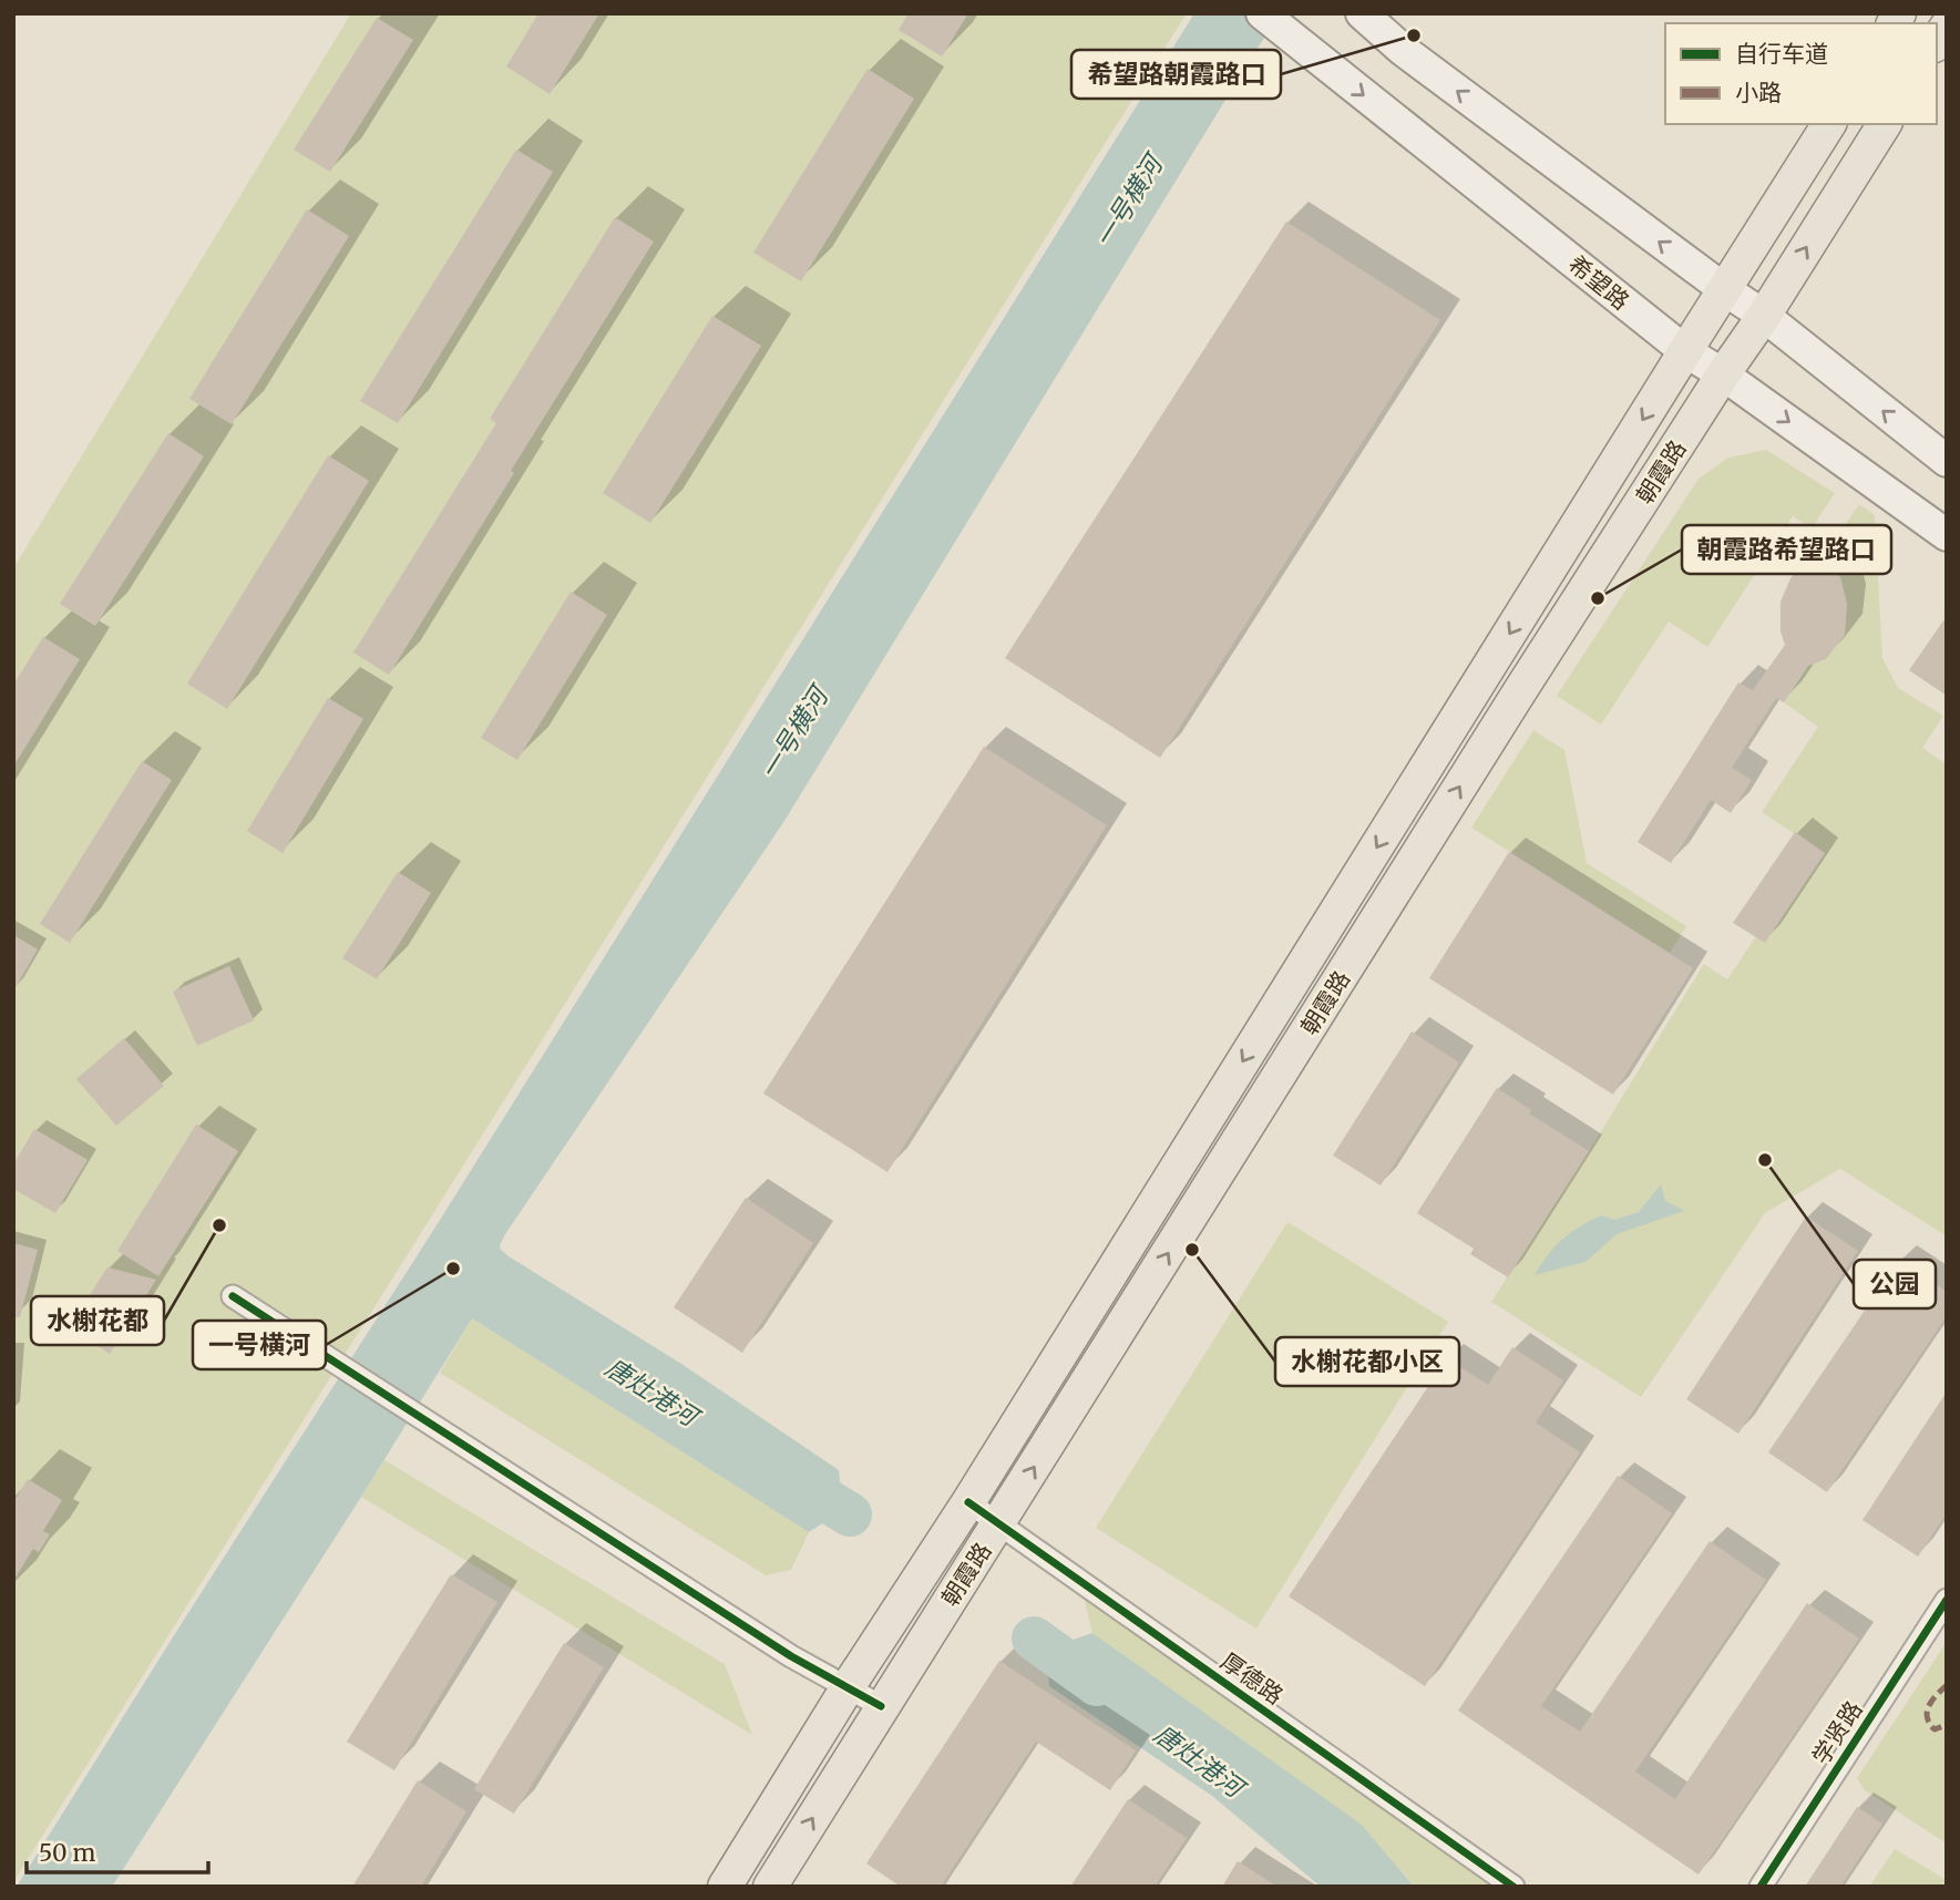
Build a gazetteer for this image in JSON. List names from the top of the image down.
{
  "streets": {
    "main road": ["希望路", "朝霞路"],
    "street": ["厚德路", "学贤路"]
  },
  "crossings": [
    ["希望路", "朝霞路"],
    ["朝霞路", "厚德路"]
  ],
  "water": ["一号横河", "唐灶港河"],
  "places": [
    "希望路朝霞路口",
    "朝霞路希望路口",
    "公园",
    "水榭花都",
    "水榭花都小区",
    "一号横河"
  ],
  "legend": ["自行车道", "小路"],
  "scale_bar": "50 m"
}
